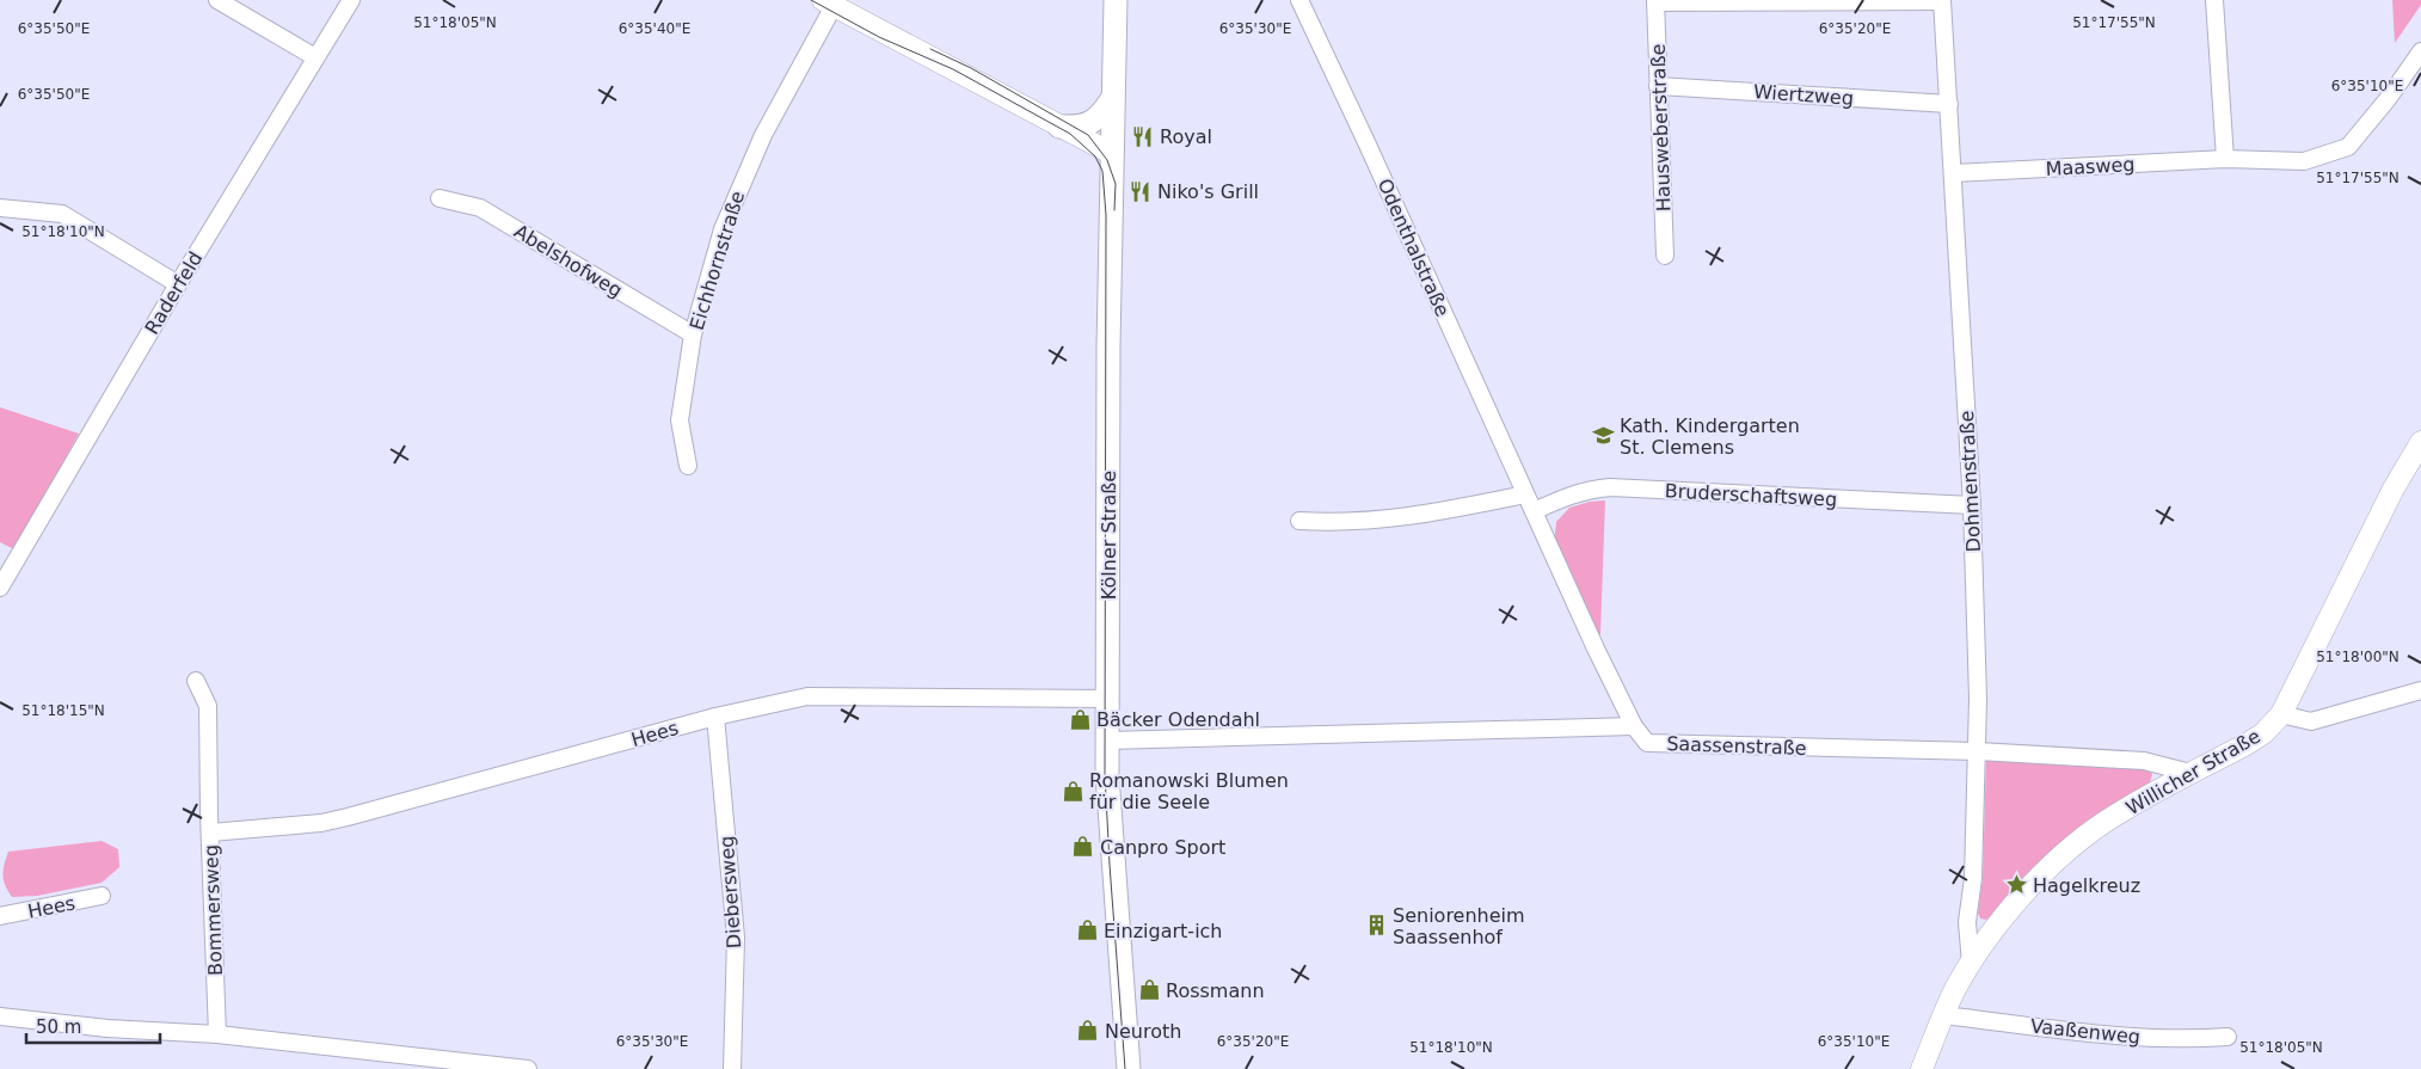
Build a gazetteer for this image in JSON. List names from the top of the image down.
{
  "streets": {
    "main road": ["Kölner Straße"],
    "street": [
      "Wiertzweg",
      "Hausweberstraße",
      "Maasweg",
      "Odenthalstraße",
      "Abelshofweg",
      "Eichhornstraße",
      "Raderfeld",
      "Dohmenstraße",
      "Bruderschaftsweg",
      "Hees",
      "Saassenstraße",
      "Willicher Straße",
      "Diebersweg",
      "Bommersweg",
      "Vaaßenweg"
    ]
  },
  "crossings": [
    ["Wiertzweg", "Hausweberstraße"],
    ["Wiertzweg", "Dohmenstraße"],
    ["Maasweg", "Dohmenstraße"],
    ["Odenthalstraße", "Bruderschaftsweg"],
    ["Odenthalstraße", "Saassenstraße"],
    ["Abelshofweg", "Eichhornstraße"],
    ["Eichhornstraße", "Kölner Straße"],
    ["Dohmenstraße", "Bruderschaftsweg"],
    ["Dohmenstraße", "Saassenstraße"],
    ["Dohmenstraße", "Willicher Straße"],
    ["Kölner Straße", "Hees"],
    ["Hees", "Diebersweg"],
    ["Hees", "Bommersweg"],
    ["Saassenstraße", "Willicher Straße"],
    ["Willicher Straße", "Vaaßenweg"]
  ],
  "places": {
    "restaurant": ["Royal", "Niko's Grill"],
    "school or university": ["Kath. Kindergarten St. Clemens"],
    "shop": [
      "Bäcker Odendahl",
      "Romanowski Blumen für die Seele",
      "Canpro Sport",
      "Einzigart-ich",
      "Rossmann",
      "Neuroth"
    ],
    "place": ["Hagelkreuz"],
    "building": ["Seniorenheim Saassenhof"]
  },
  "scale_bar": "50 m",
  "coordinates": [
    "51°18'05\"N",
    "51°17'55\"N",
    "6°35'50\"E",
    "6°35'40\"E",
    "6°35'30\"E",
    "6°35'20\"E",
    "6°35'10\"E",
    "51°18'10\"N",
    "51°18'00\"N",
    "51°18'15\"N"
  ]
}
